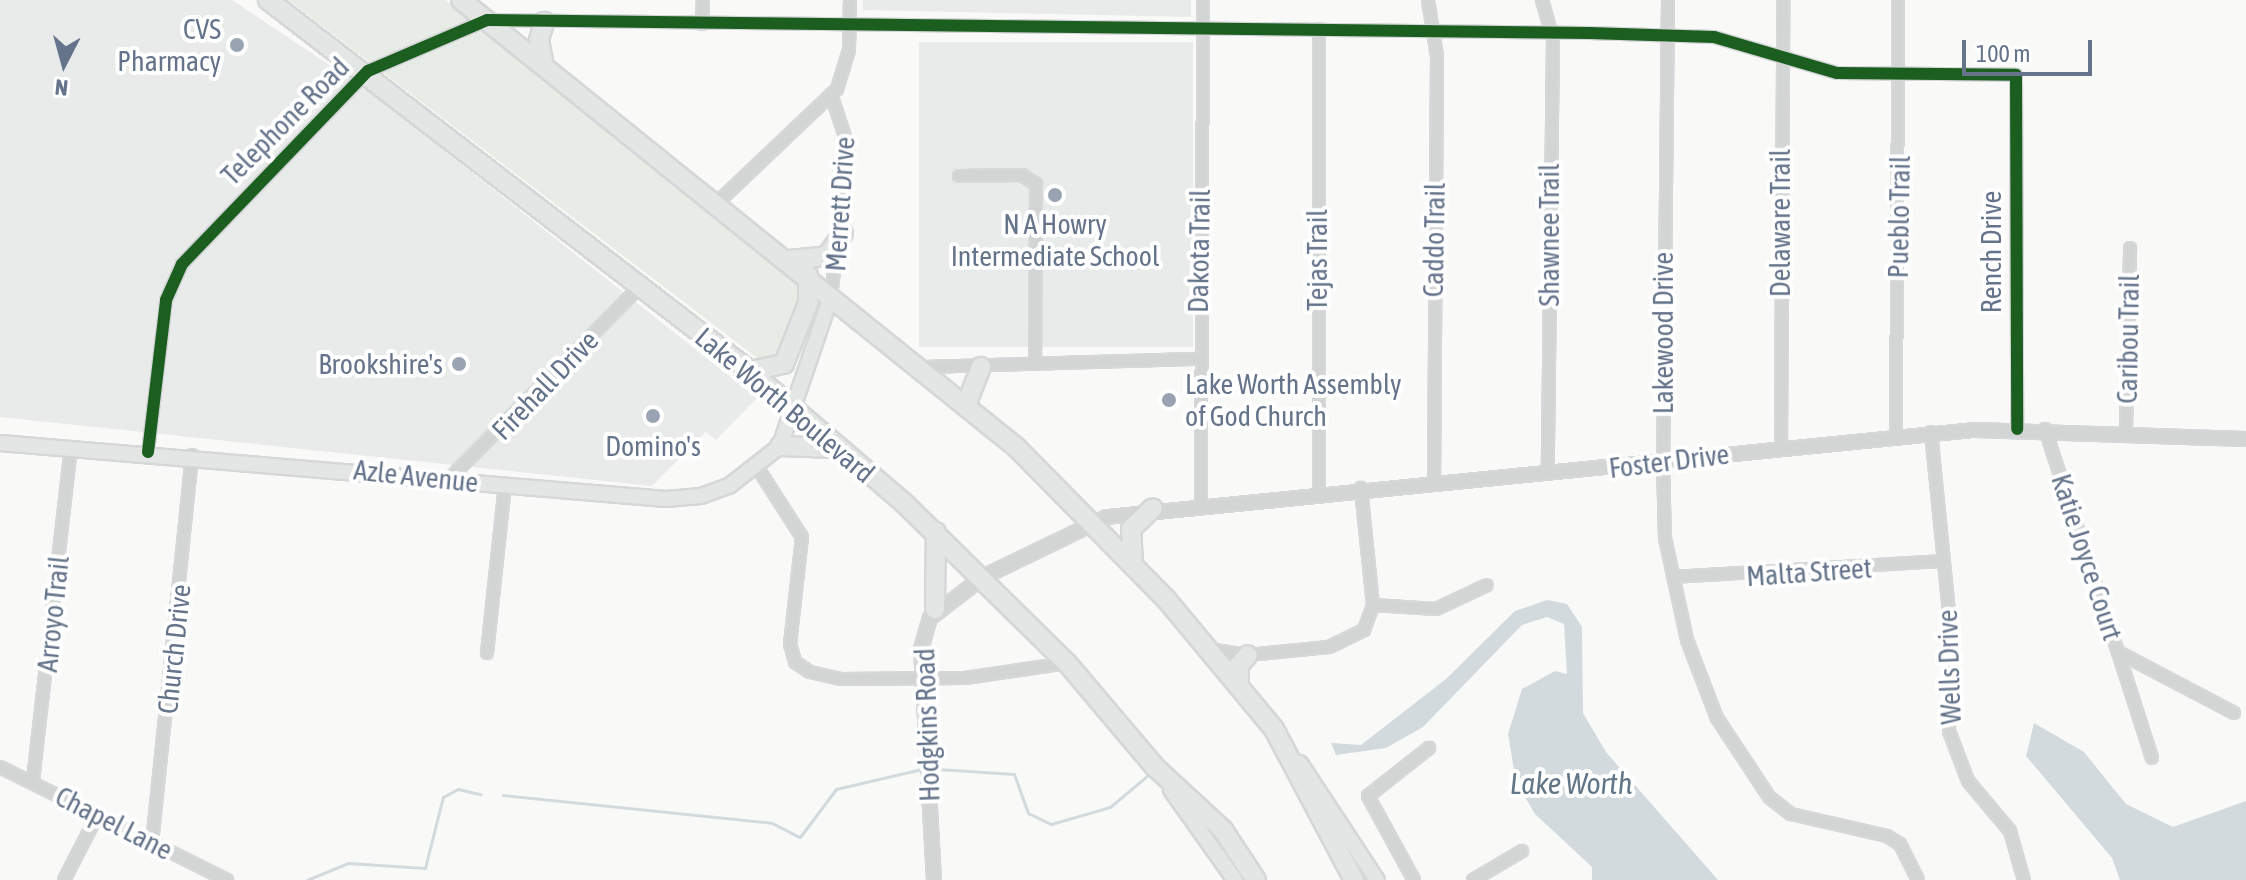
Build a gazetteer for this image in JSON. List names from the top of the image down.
{
  "streets": {
    "highway": ["Lake Worth Boulevard"],
    "main road": ["Merrett Drive", "Azle Avenue"],
    "street": [
      "Telephone Road",
      "Pueblo Trail",
      "Delaware Trail",
      "Shawnee Trail",
      "Caddo Trail",
      "Dakota Trail",
      "Rench Drive",
      "Tejas Trail",
      "Lakewood Drive",
      "Caribou Trail",
      "Firehall Drive",
      "Foster Drive",
      "Katie Joyce Court",
      "Malta Street",
      "Arroyo Trail",
      "Church Drive",
      "Wells Drive",
      "Hodgkins Road",
      "Chapel Lane"
    ]
  },
  "crossings": [
    ["Telephone Road", "Merrett Drive"],
    ["Telephone Road", "Pueblo Trail"],
    ["Telephone Road", "Delaware Trail"],
    ["Telephone Road", "Shawnee Trail"],
    ["Telephone Road", "Caddo Trail"],
    ["Telephone Road", "Dakota Trail"],
    ["Telephone Road", "Rench Drive"],
    ["Telephone Road", "Tejas Trail"],
    ["Telephone Road", "Lakewood Drive"],
    ["Telephone Road", "Lake Worth Boulevard"],
    ["Telephone Road", "Azle Avenue"],
    ["Merrett Drive", "Lake Worth Boulevard"],
    ["Merrett Drive", "Azle Avenue"],
    ["Pueblo Trail", "Foster Drive"],
    ["Delaware Trail", "Foster Drive"],
    ["Shawnee Trail", "Foster Drive"],
    ["Caddo Trail", "Foster Drive"],
    ["Dakota Trail", "Foster Drive"],
    ["Rench Drive", "Foster Drive"],
    ["Tejas Trail", "Foster Drive"],
    ["Lakewood Drive", "Foster Drive"],
    ["Lakewood Drive", "Malta Street"],
    ["Caribou Trail", "Foster Drive"],
    ["Firehall Drive", "Lake Worth Boulevard"],
    ["Firehall Drive", "Azle Avenue"],
    ["Lake Worth Boulevard", "Azle Avenue"],
    ["Lake Worth Boulevard", "Hodgkins Road"],
    ["Foster Drive", "Katie Joyce Court"],
    ["Foster Drive", "Wells Drive"],
    ["Foster Drive", "Hodgkins Road"],
    ["Azle Avenue", "Arroyo Trail"],
    ["Azle Avenue", "Church Drive"],
    ["Malta Street", "Wells Drive"],
    ["Arroyo Trail", "Chapel Lane"],
    ["Church Drive", "Chapel Lane"]
  ],
  "water": ["Lake Worth"],
  "places": [
    "CVS Pharmacy",
    "N A Howry Intermediate School",
    "Brookshire's",
    "Lake Worth Assembly of God Church",
    "Domino's"
  ],
  "scale_bar": "100 m",
  "north": "bottom"
}
